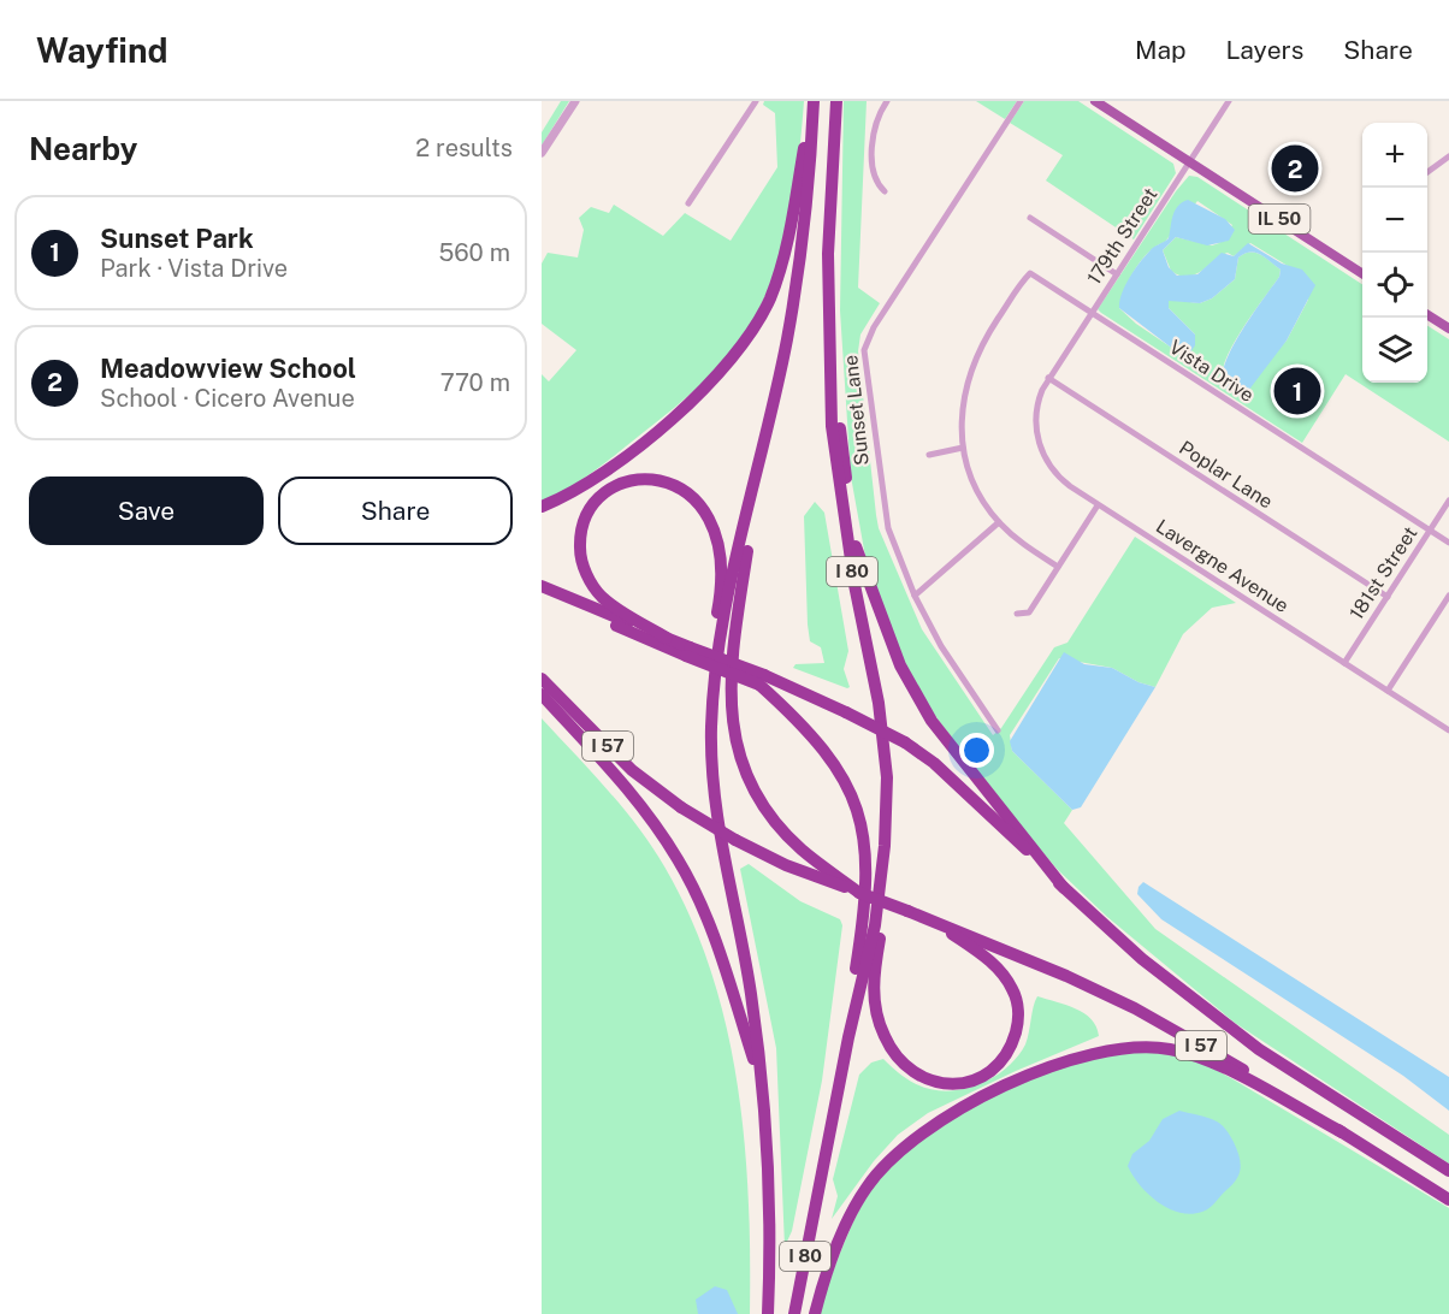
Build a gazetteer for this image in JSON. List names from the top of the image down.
{
  "streets": {
    "highway": ["I 80", "I 57"],
    "main road": ["IL 50"],
    "street": [
      "179th Street",
      "Vista Drive",
      "Sunset Lane",
      "Poplar Lane",
      "Lavergne Avenue",
      "181st Street"
    ]
  },
  "crossings": [
    ["IL 50", "179th Street"],
    ["179th Street", "Vista Drive"],
    ["179th Street", "Poplar Lane"],
    ["179th Street", "Lavergne Avenue"],
    ["Vista Drive", "181st Street"],
    ["Poplar Lane", "181st Street"],
    ["Lavergne Avenue", "181st Street"]
  ],
  "page": {
    "header": "Wayfind",
    "nav": ["Map", "Layers", "Share"],
    "heading": ["Nearby", "2 results"],
    "map_buttons": ["+", "−"],
    "pins": ["2", "1"],
    "list": [
      {
        "mark": "1",
        "name": "Sunset Park",
        "note": "Park · Vista Drive",
        "value": "560 m"
      },
      {
        "mark": "2",
        "name": "Meadowview School",
        "note": "School · Cicero Avenue",
        "value": "770 m"
      }
    ],
    "buttons": ["Save", "Share"]
  }
}
